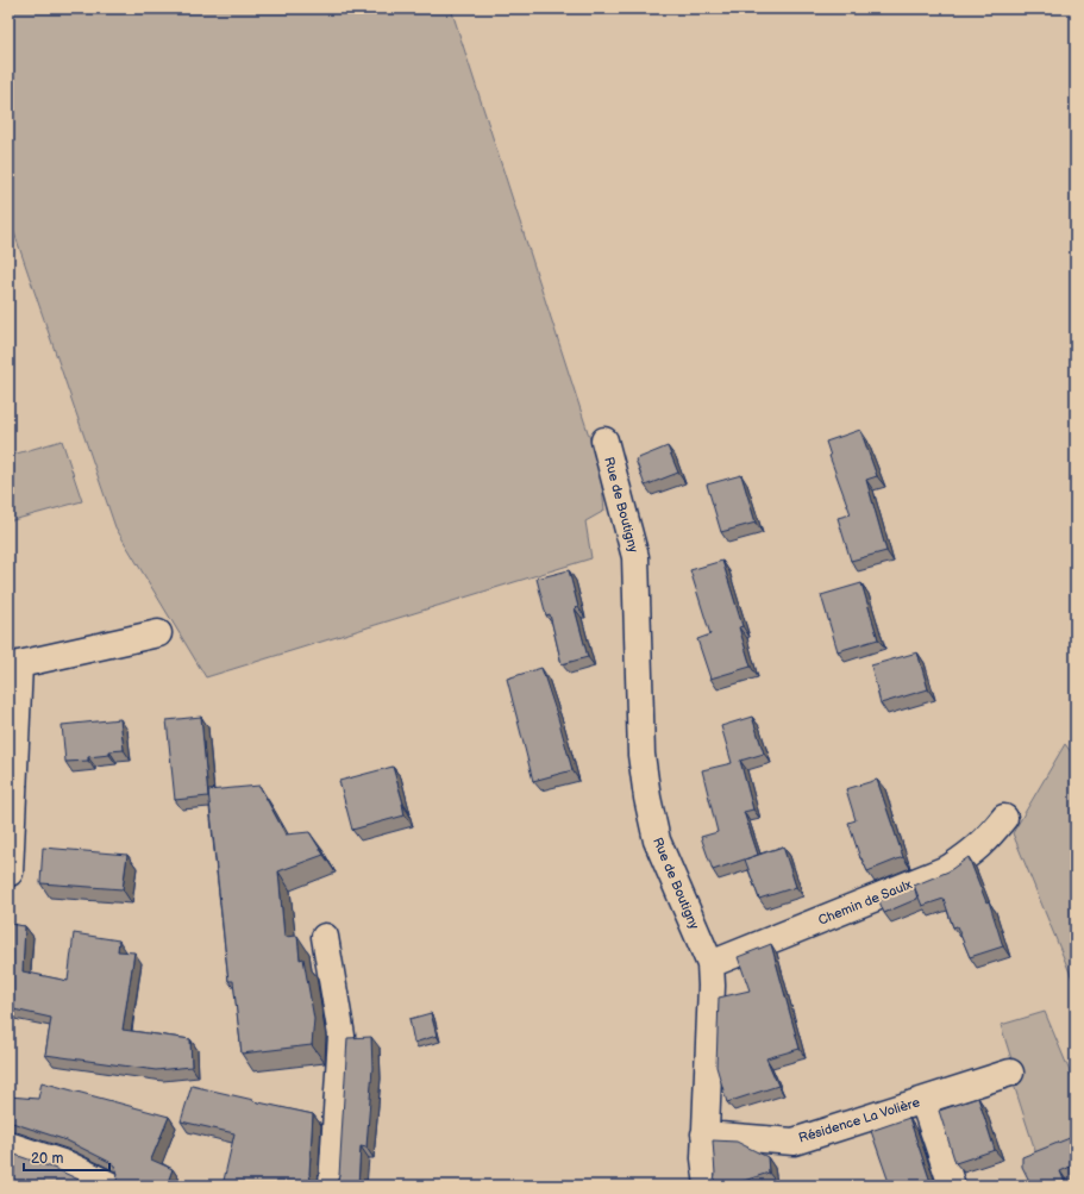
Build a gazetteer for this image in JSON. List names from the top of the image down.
{
  "streets": {
    "street": ["Rue de Boutigny", "Chemin de Saulx", "Résidence La Volière"]
  },
  "crossings": [
    ["Rue de Boutigny", "Chemin de Saulx"],
    ["Rue de Boutigny", "Résidence La Volière"]
  ],
  "scale_bar": "20 m"
}
